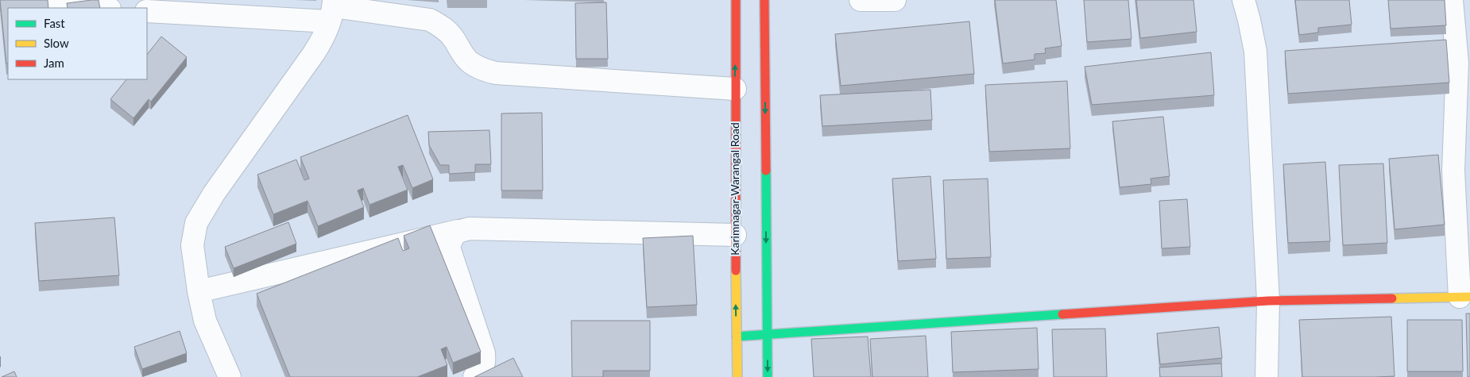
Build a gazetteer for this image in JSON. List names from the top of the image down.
{
  "streets": {
    "main road": ["Karimnagar-Warangal Road"]
  },
  "legend": ["Fast", "Slow", "Jam"]
}
